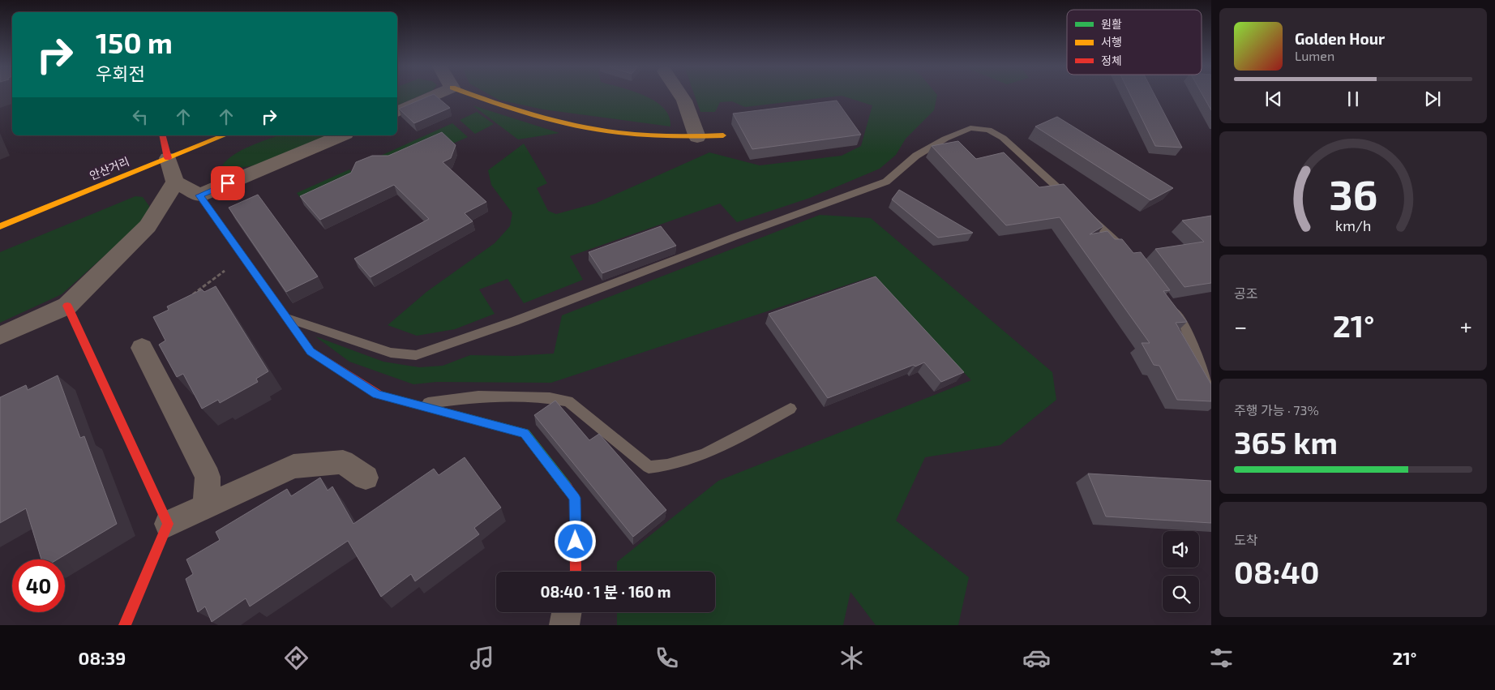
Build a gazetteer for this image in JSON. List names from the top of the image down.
{
  "streets": {
    "street": ["안산거리"]
  },
  "legend": ["원활", "서행", "정체"],
  "page": {
    "turn": ["150 m", "우회전"],
    "song": ["Golden Hour", "Lumen"],
    "tile": [
      "공조",
      ["주행 가능 · 73%", "365 km"],
      ["도착", "08:40"]
    ],
    "heat": ["−", "21°", "+"],
    "limit": "40",
    "trip": "08:40 · 1 분 · 160 m",
    "tabs": ["08:39", "21°"],
    "gauge": ["36", "km/h"]
  }
}
